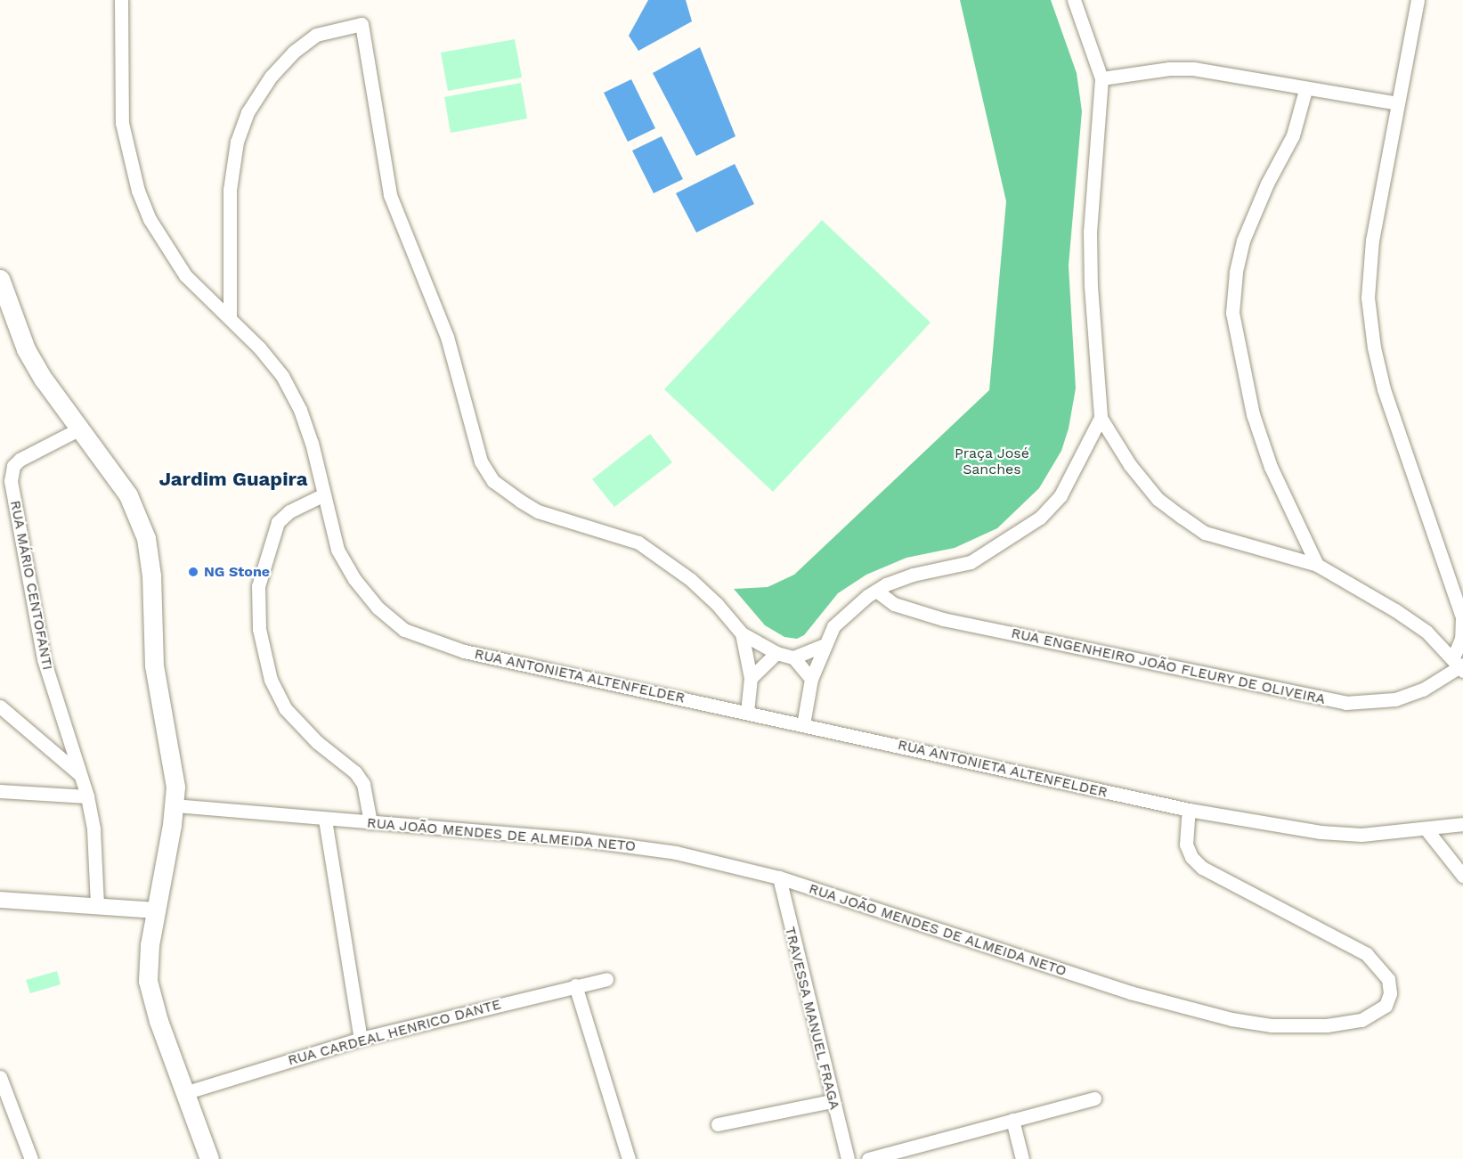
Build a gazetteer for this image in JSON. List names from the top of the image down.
{
  "streets": {
    "street": [
      "RUA MÁRIO CENTOFANTI",
      "RUA ENGENHEIRO JOÃO FLEURY DE OLIVEIRA",
      "RUA ANTONIETA ALTENFELDER",
      "RUA JOÃO MENDES DE ALMEIDA NETO",
      "TRAVESSA MANUEL FRAGA",
      "RUA CARDEAL HENRICO DANTE"
    ]
  },
  "crossings": [
    ["RUA ANTONIETA ALTENFELDER", "RUA JOÃO MENDES DE ALMEIDA NETO"],
    ["RUA JOÃO MENDES DE ALMEIDA NETO", "TRAVESSA MANUEL FRAGA"]
  ],
  "districts": ["Jardim Guapira"],
  "parks": ["Praça José Sanches"],
  "places": ["NG Stone"]
}
